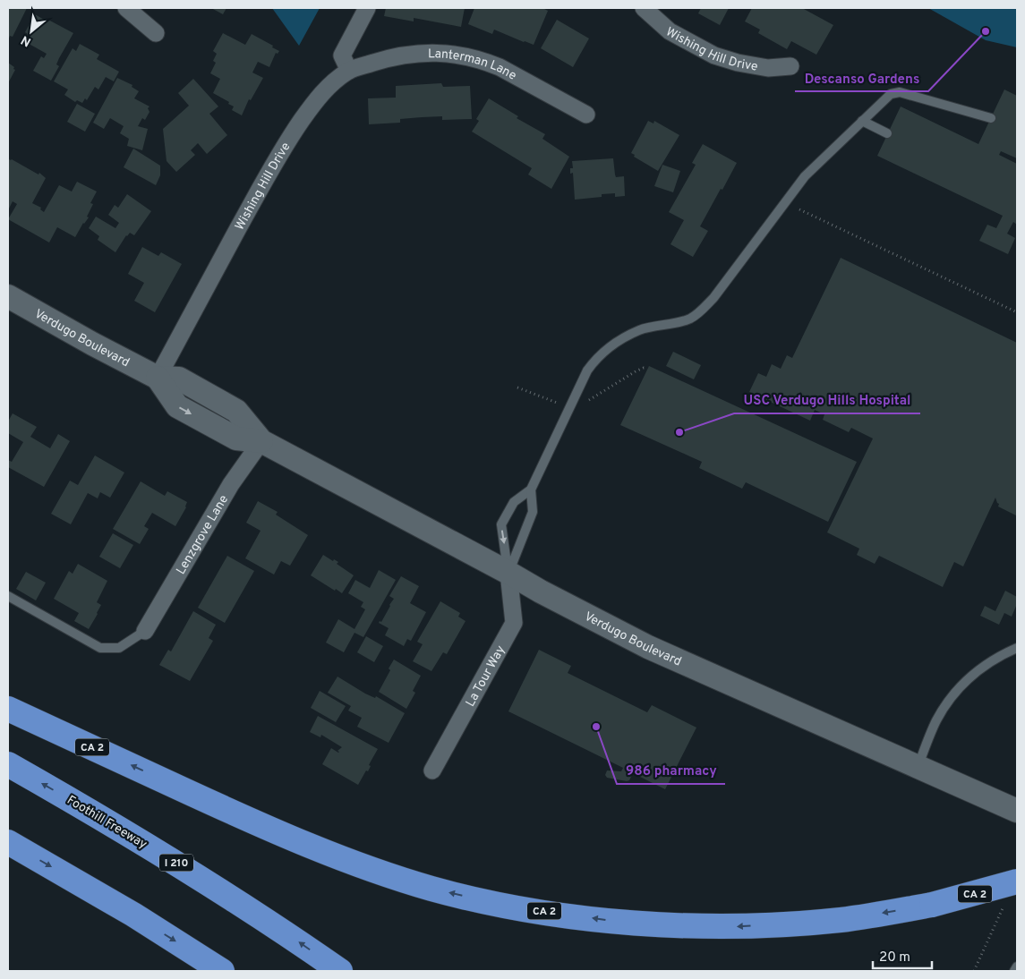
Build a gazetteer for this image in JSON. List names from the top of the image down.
{
  "streets": {
    "highway": ["CA 2", "Foothill Freeway", "I 210"],
    "main road": ["Verdugo Boulevard"],
    "street": [
      "Wishing Hill Drive",
      "Lanterman Lane",
      "Lenzgrove Lane",
      "La Tour Way"
    ]
  },
  "crossings": [
    ["Wishing Hill Drive", "Lanterman Lane"],
    ["Wishing Hill Drive", "Verdugo Boulevard"],
    ["Verdugo Boulevard", "Lenzgrove Lane"],
    ["Verdugo Boulevard", "La Tour Way"]
  ],
  "places": ["Descanso Gardens", "USC Verdugo Hills Hospital", "986 pharmacy"],
  "scale_bar": "20 m",
  "north": "bottom left"
}
